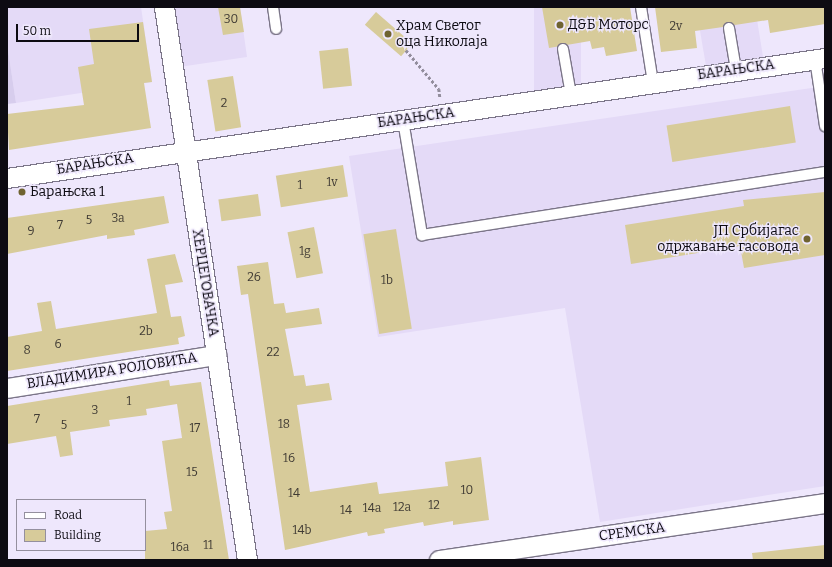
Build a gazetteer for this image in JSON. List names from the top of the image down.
{
  "streets": {
    "street": [
      "БАРАЊСКА",
      "ХЕРЦЕГОВАЧКА",
      "ВЛАДИМИРА РОЛОВИЋА",
      "СРЕМСКА"
    ]
  },
  "crossings": [
    ["БАРАЊСКА", "ХЕРЦЕГОВАЧКА"],
    ["ХЕРЦЕГОВАЧКА", "ВЛАДИМИРА РОЛОВИЋА"]
  ],
  "places": [
    "Д&Б Моторс",
    "Храм Светог оца Николаја",
    "Барањска 1",
    "ЈП Србијагас одржавање гасовода"
  ],
  "house_numbers": [
    "30",
    "2v",
    "2",
    "1v",
    "1",
    "3a",
    "5",
    "7",
    "9",
    "1g",
    "26",
    "1b",
    "2b",
    "6",
    "8",
    "22",
    "1",
    "3",
    "7",
    "18",
    "5",
    "17",
    "16",
    "15",
    "10",
    "14",
    "12",
    "12a",
    "14a",
    "14",
    "14b",
    "11",
    "16a"
  ],
  "legend": ["Road", "Building"],
  "scale_bar": "50 m"
}
